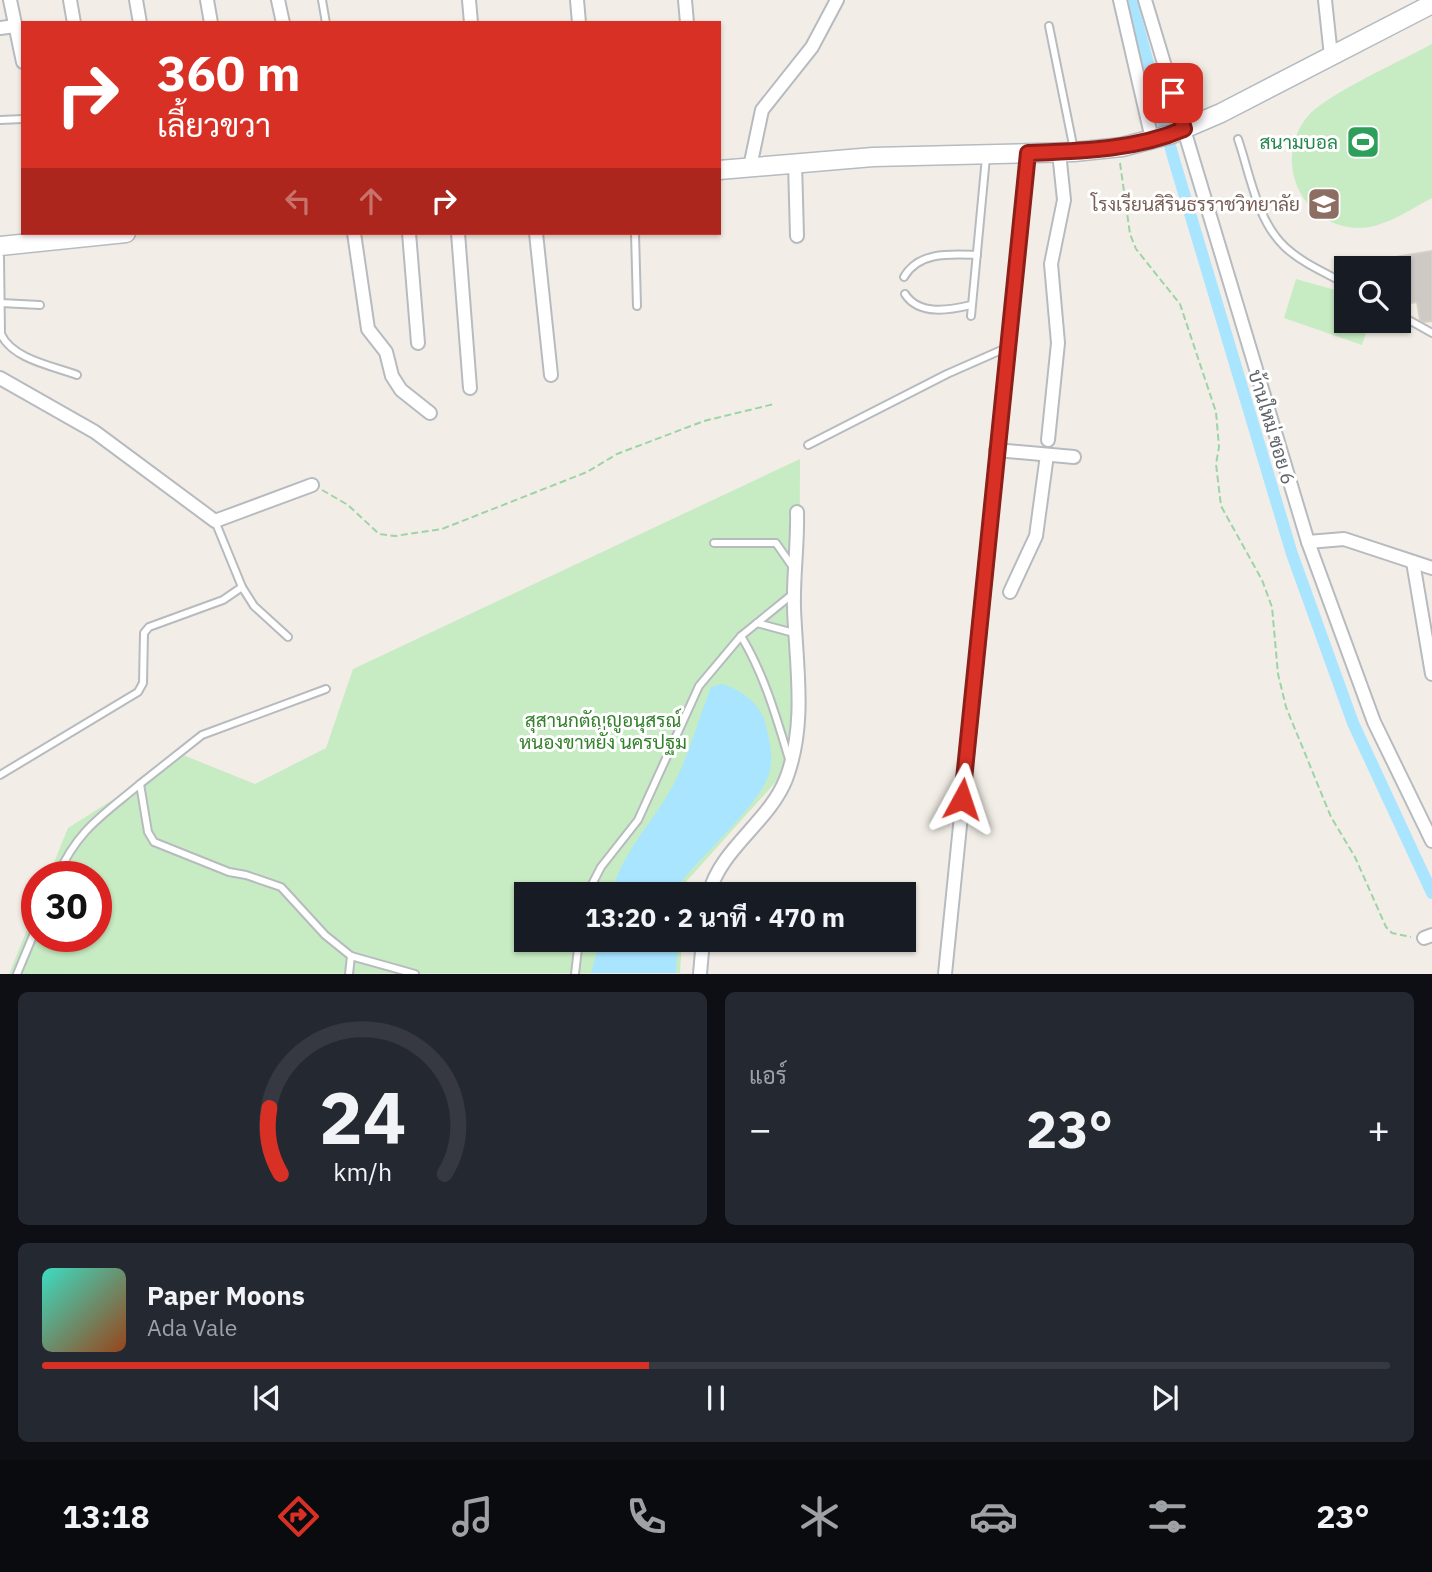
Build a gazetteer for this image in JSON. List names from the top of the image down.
{
  "streets": {
    "street": ["บ้านใหม่ ซอย 6"]
  },
  "parks": ["สุสานกตัญญูอนุสรณ์ หนองขาหยั่ง นครปฐม"],
  "places": {
    "sports": ["สนามบอล"],
    "school or university": ["โรงเรียนสิรินธรราชวิทยาลัย"]
  },
  "page": {
    "turn": ["360 m", "เลี้ยวขวา"],
    "limit": "30",
    "trip": "13:20 · 2 นาที · 470 m",
    "tile": "แอร์",
    "heat": ["−", "23°", "+"],
    "song": ["Paper Moons", "Ada Vale"],
    "tabs": ["13:18", "23°"],
    "gauge": ["24", "km/h"]
  }
}
